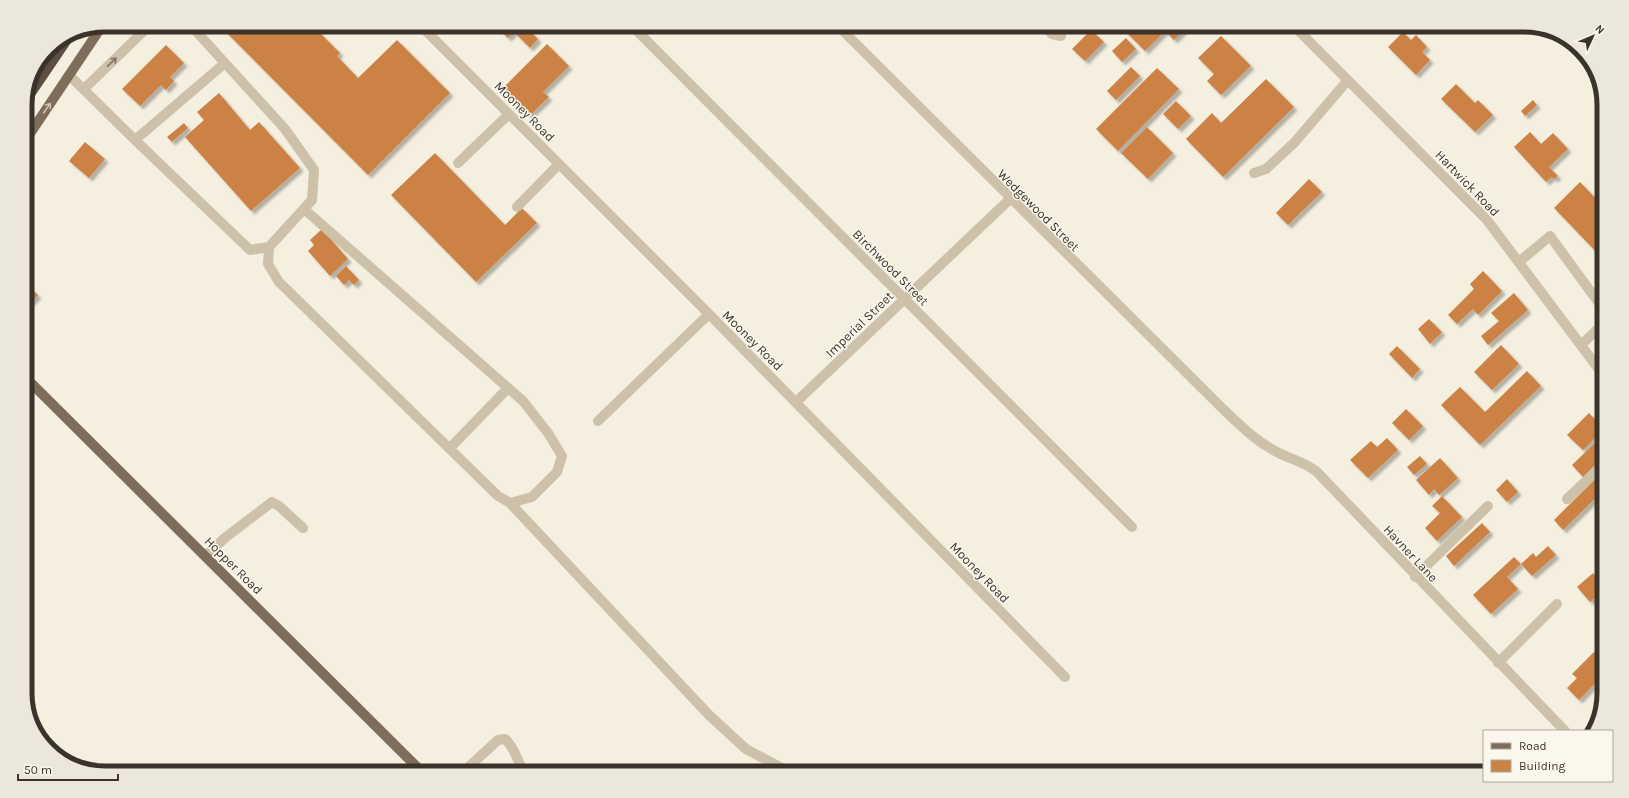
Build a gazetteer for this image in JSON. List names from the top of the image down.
{
  "streets": {
    "main road": ["Hopper Road"],
    "street": [
      "Mooney Road",
      "Hartwick Road",
      "Wedgewood Street",
      "Birchwood Street",
      "Imperial Street",
      "Havner Lane"
    ]
  },
  "crossings": [
    ["Mooney Road", "Imperial Street"],
    ["Wedgewood Street", "Imperial Street"],
    ["Wedgewood Street", "Havner Lane"],
    ["Birchwood Street", "Imperial Street"]
  ],
  "legend": ["Road", "Building"],
  "scale_bar": "50 m",
  "north": "top right"
}
